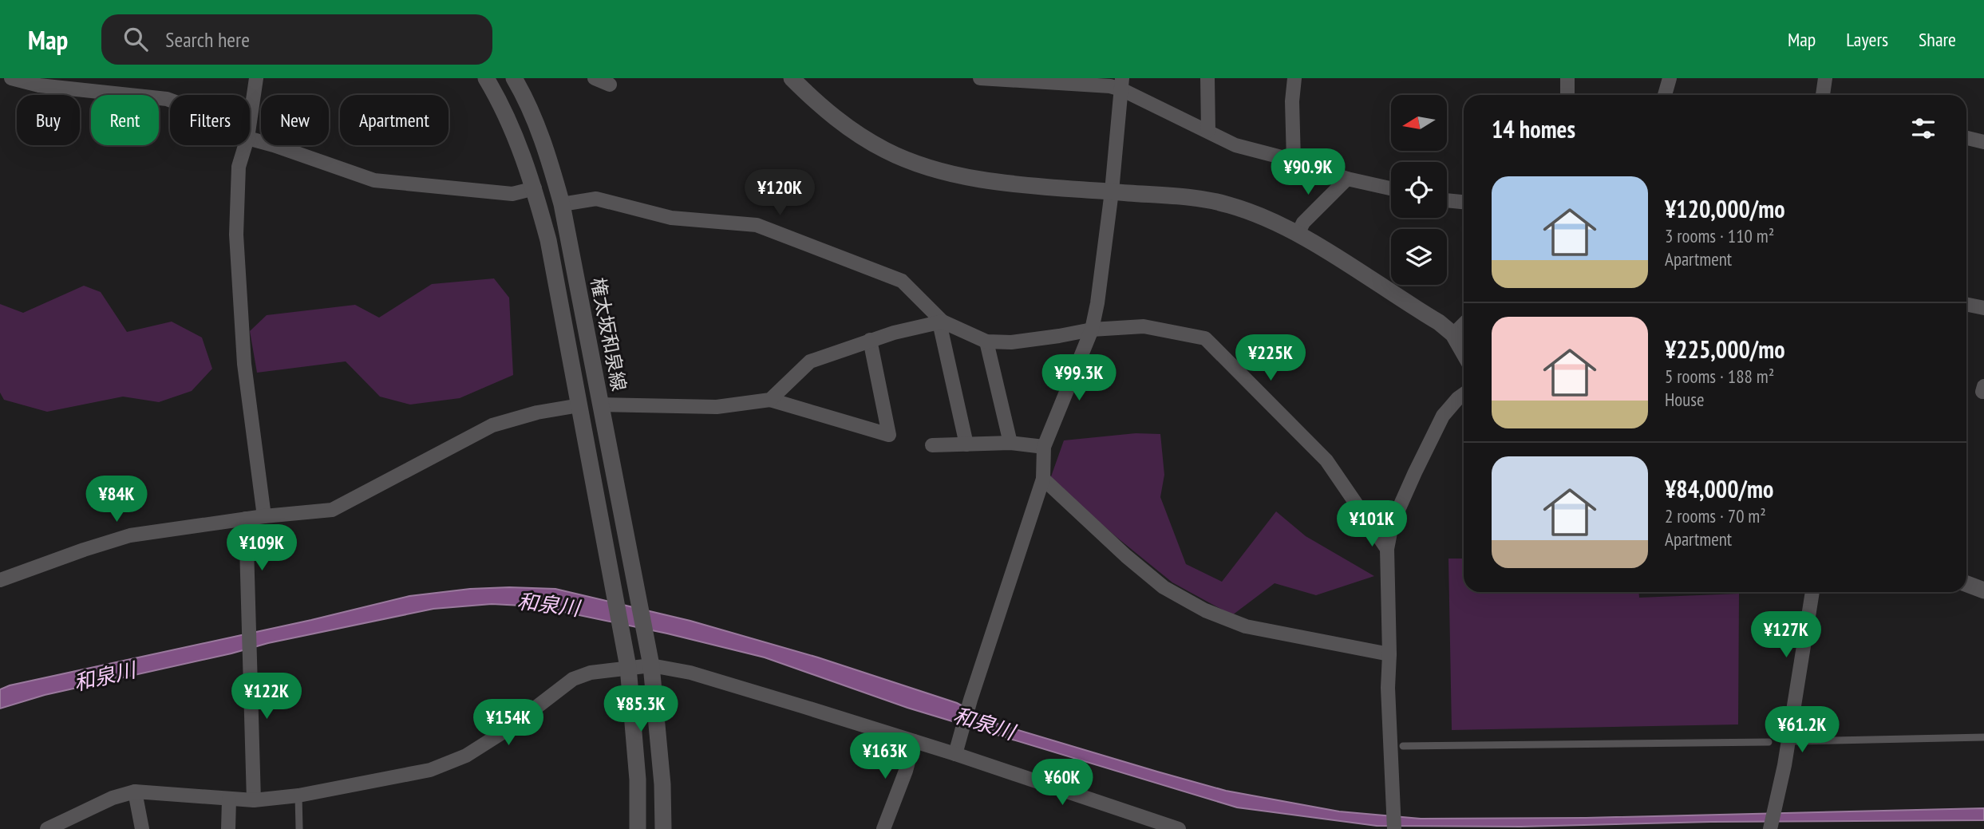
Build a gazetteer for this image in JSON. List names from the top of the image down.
{
  "streets": {
    "street": ["権太坂和泉線"]
  },
  "water": ["和泉川"],
  "north": "left",
  "page": {
    "header": "Map",
    "search": "Search here",
    "nav": ["Map", "Layers", "Share"],
    "chip": [
      "Buy",
      "Rent",
      "Filters",
      "New",
      "Apartment"
    ],
    "heading": "14 homes",
    "price": [
      "¥90.9K",
      "¥120K",
      "¥225K",
      "¥99.3K",
      "¥84K",
      "¥101K",
      "¥109K",
      "¥127K",
      "¥122K",
      "¥85.3K",
      "¥154K",
      "¥61.2K",
      "¥163K",
      "¥60K"
    ],
    "list": [
      {
        "name": "¥120,000/mo",
        "note": "3 rooms · 110 m² · Apartment"
      },
      {
        "name": "¥225,000/mo",
        "note": "5 rooms · 188 m² · House"
      },
      {
        "name": "¥84,000/mo",
        "note": "2 rooms · 70 m² · Apartment"
      }
    ]
  }
}
